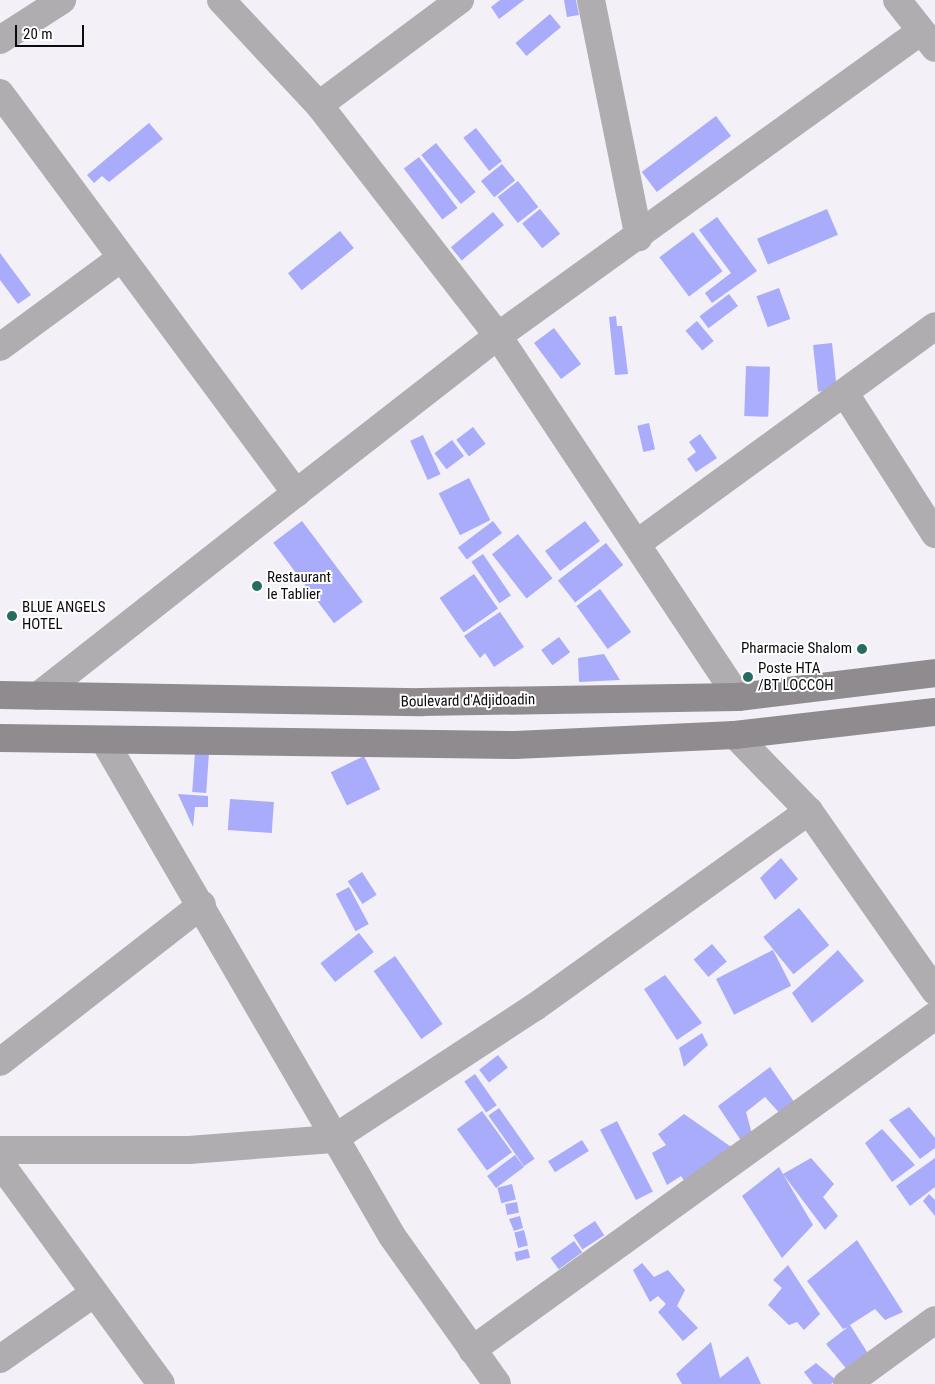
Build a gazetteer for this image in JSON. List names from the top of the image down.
{
  "streets": {
    "main road": ["Boulevard d'Adjidoadin"]
  },
  "places": [
    "Restaurant le Tablier",
    "BLUE ANGELS HOTEL",
    "Pharmacie Shalom",
    "Poste HTA /BT LOCCOH"
  ],
  "scale_bar": "20 m"
}
